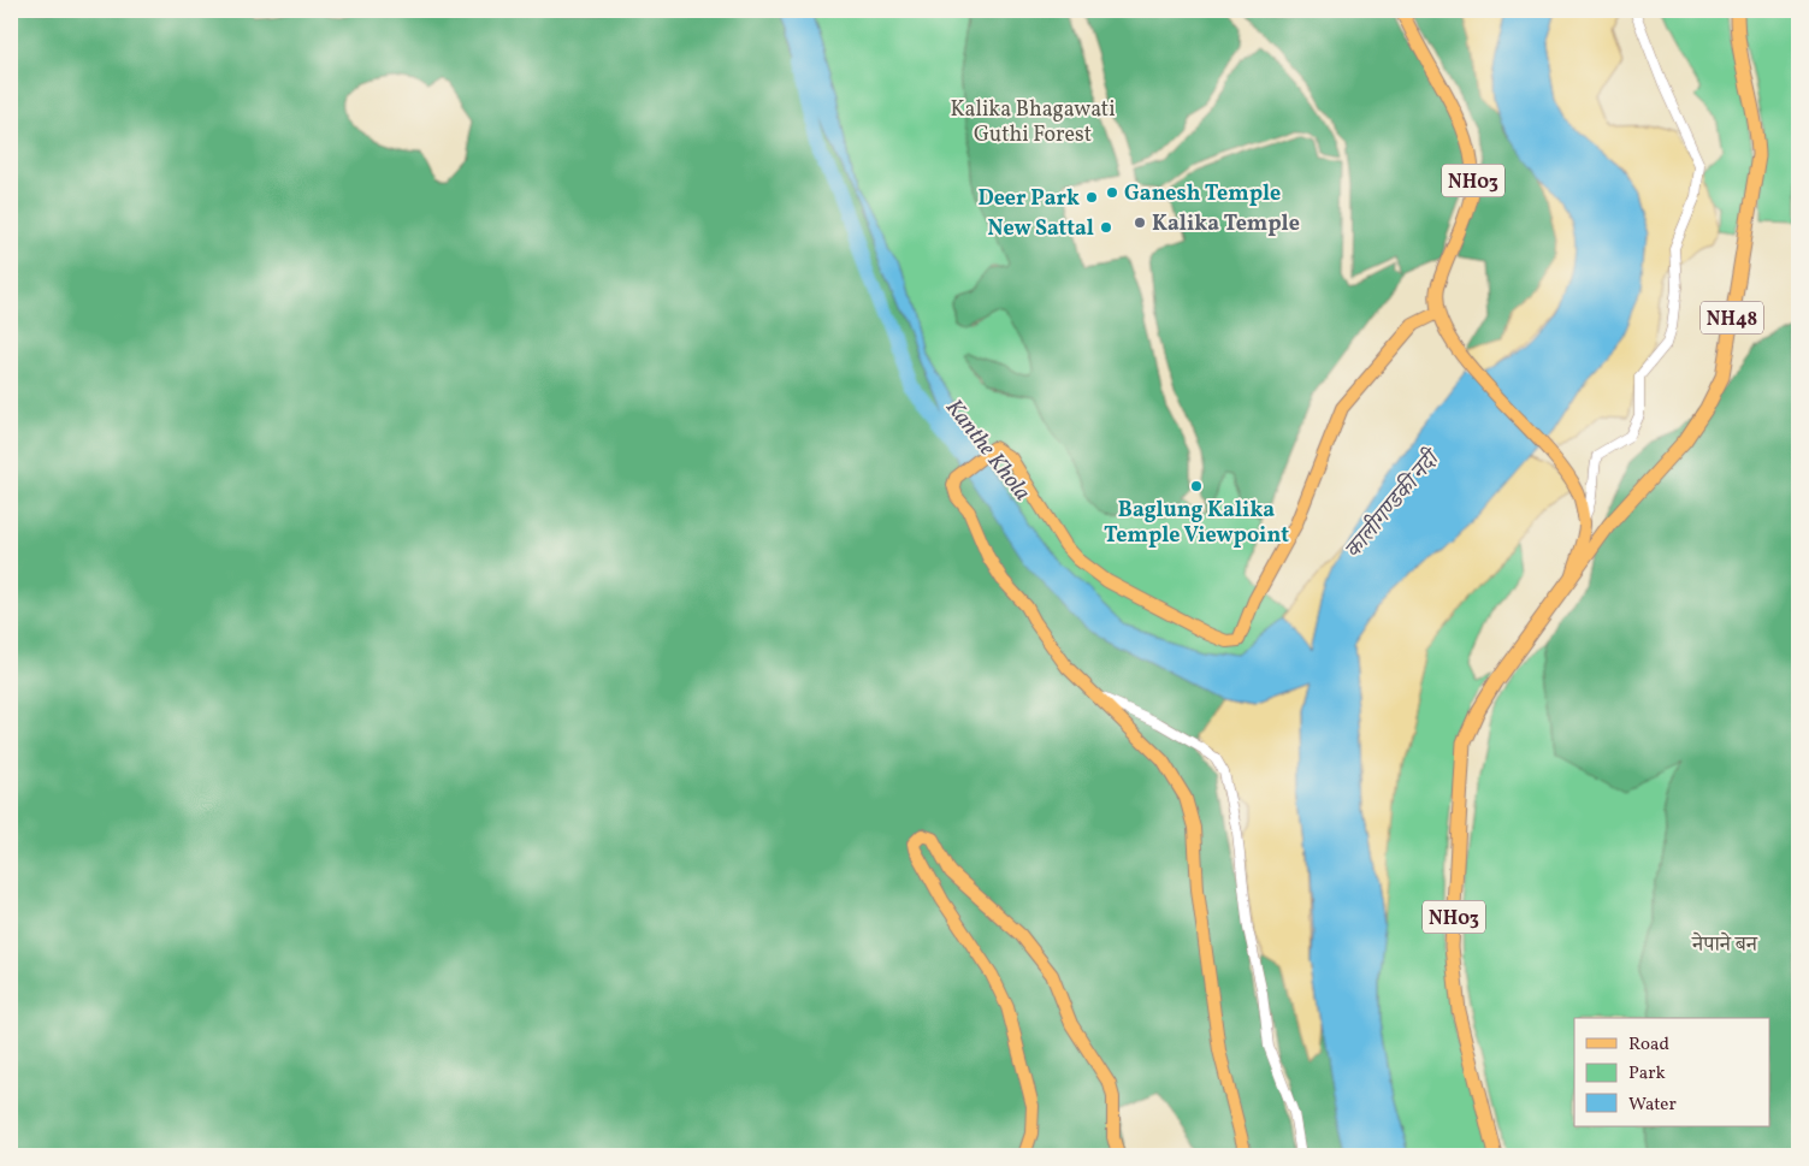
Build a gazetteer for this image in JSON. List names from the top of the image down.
{
  "streets": {
    "highway": ["NH03", "NH48"]
  },
  "crossings": [
    ["NH03", "NH48"]
  ],
  "water": ["Kanthe Khola", "कालीगण्डकी नदी"],
  "parks": ["Kalika Bhagawati Guthi Forest", "नेपाने बन"],
  "places": [
    "Ganesh Temple",
    "Deer Park",
    "Kalika Temple",
    "New Sattal",
    "Baglung Kalika Temple Viewpoint"
  ],
  "legend": ["Road", "Park", "Water"]
}
